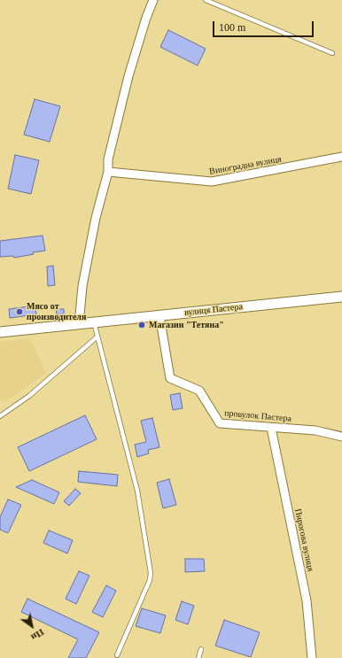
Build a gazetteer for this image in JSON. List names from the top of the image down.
{
  "streets": {
    "street": [
      "Виноградна вулиця",
      "вулиця Пастера",
      "провулок Пастера",
      "Пирогова вулиця"
    ]
  },
  "crossings": [
    ["вулиця Пастера", "провулок Пастера"],
    ["провулок Пастера", "Пирогова вулиця"]
  ],
  "places": ["Мясо от производителя", "Магазин \"Тетяна\""],
  "scale_bar": "100 m",
  "north": "bottom right"
}
